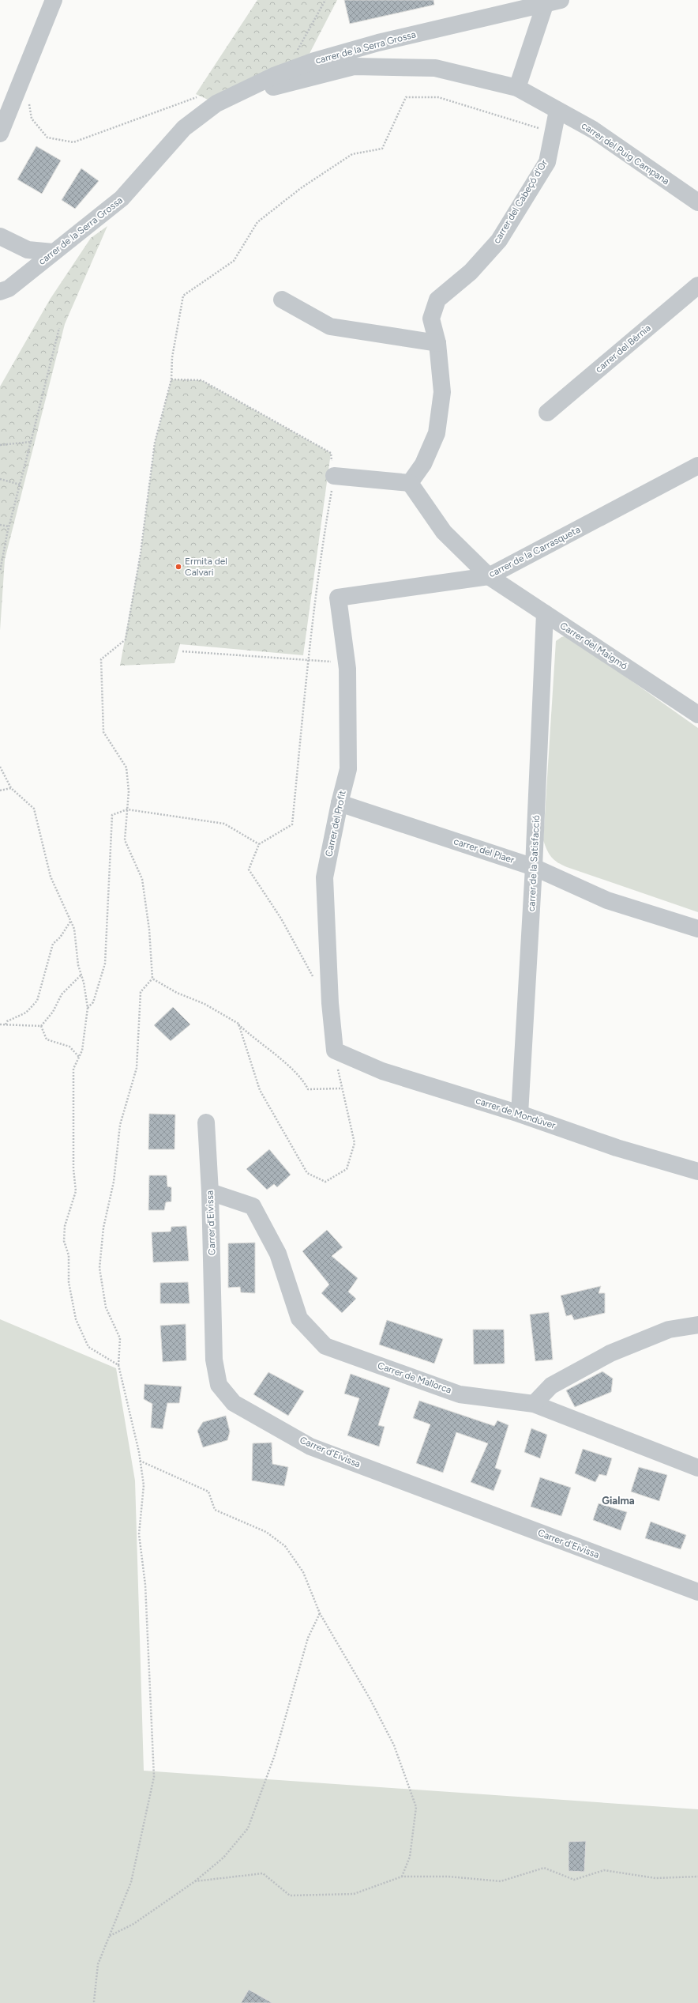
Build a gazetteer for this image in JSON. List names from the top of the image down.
{
  "streets": {
    "street": [
      "carrer de la Serra Grossa",
      "carrer del Puig Campana",
      "carrer del Cabeçó d'Or",
      "carrer del Bèrnia",
      "carrer de la Carrasqueta",
      "Carrer del Maigmó",
      "Carrer del Profit",
      "carrer del Plaer",
      "carrer de la Satisfacció",
      "carrer de Mondúver",
      "Carrer d'Eivissa",
      "Carrer de Mallorca"
    ]
  },
  "crossings": [
    ["carrer de la Serra Grossa", "carrer del Puig Campana"],
    ["carrer del Puig Campana", "carrer del Cabeçó d'Or"],
    ["carrer de la Carrasqueta", "Carrer del Maigmó"],
    ["carrer de la Carrasqueta", "Carrer del Profit"],
    ["Carrer del Maigmó", "carrer de la Satisfacció"],
    ["Carrer del Profit", "carrer del Plaer"],
    ["Carrer del Profit", "carrer de Mondúver"],
    ["carrer del Plaer", "carrer de la Satisfacció"],
    ["carrer de la Satisfacció", "carrer de Mondúver"],
    ["Carrer d'Eivissa", "Carrer de Mallorca"]
  ],
  "districts": ["Gialma"],
  "places": ["Ermita del Calvari"]
}
